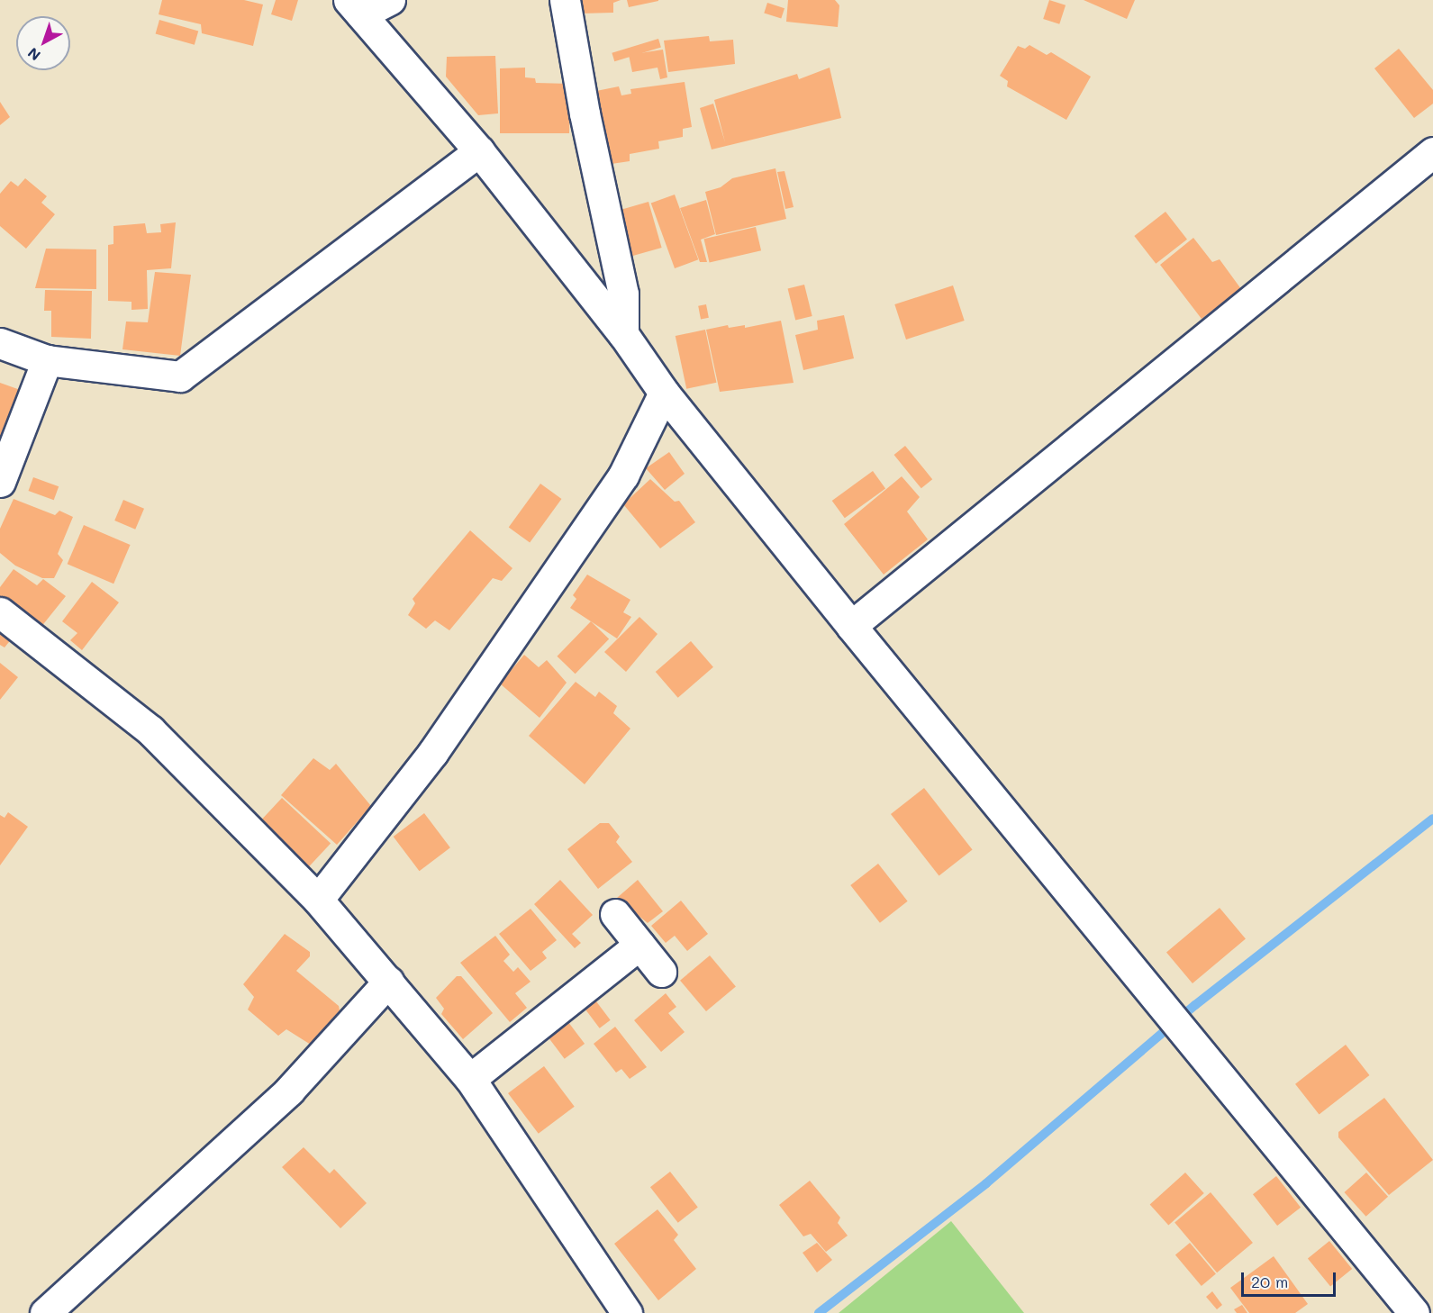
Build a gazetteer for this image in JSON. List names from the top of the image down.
{
  "scale_bar": "20 m",
  "north": "bottom left"
}
